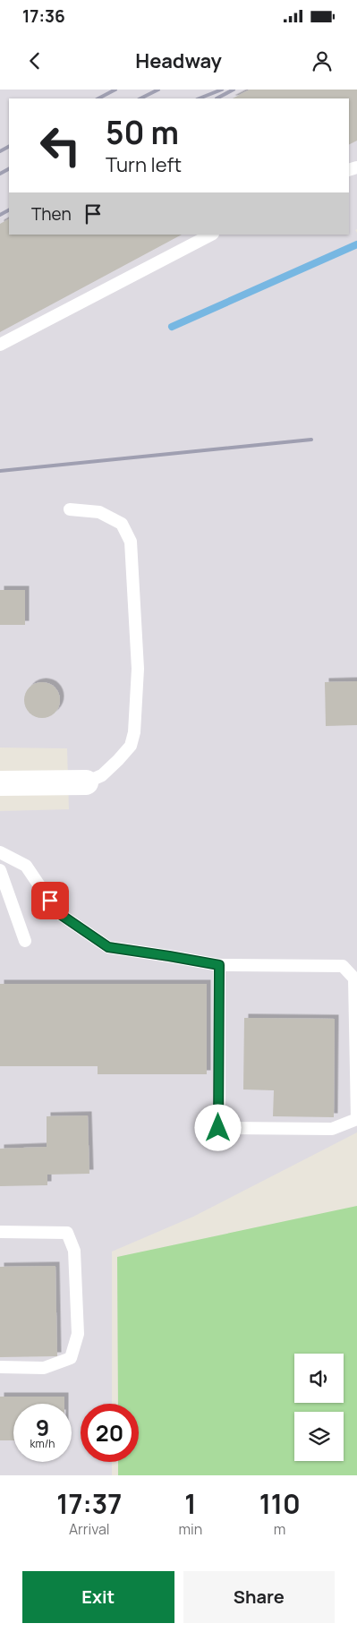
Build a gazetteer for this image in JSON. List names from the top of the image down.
{
  "page": {
    "status": "17:36",
    "header": "Headway",
    "turn": ["50 m", "Turn left"],
    "then": "Then",
    "speed": "9 km/h",
    "limit": "20",
    "eta": [
      "17:37",
      "Arrival",
      "1",
      "min",
      "110",
      "m"
    ],
    "buttons": ["Exit", "Share"]
  }
}
